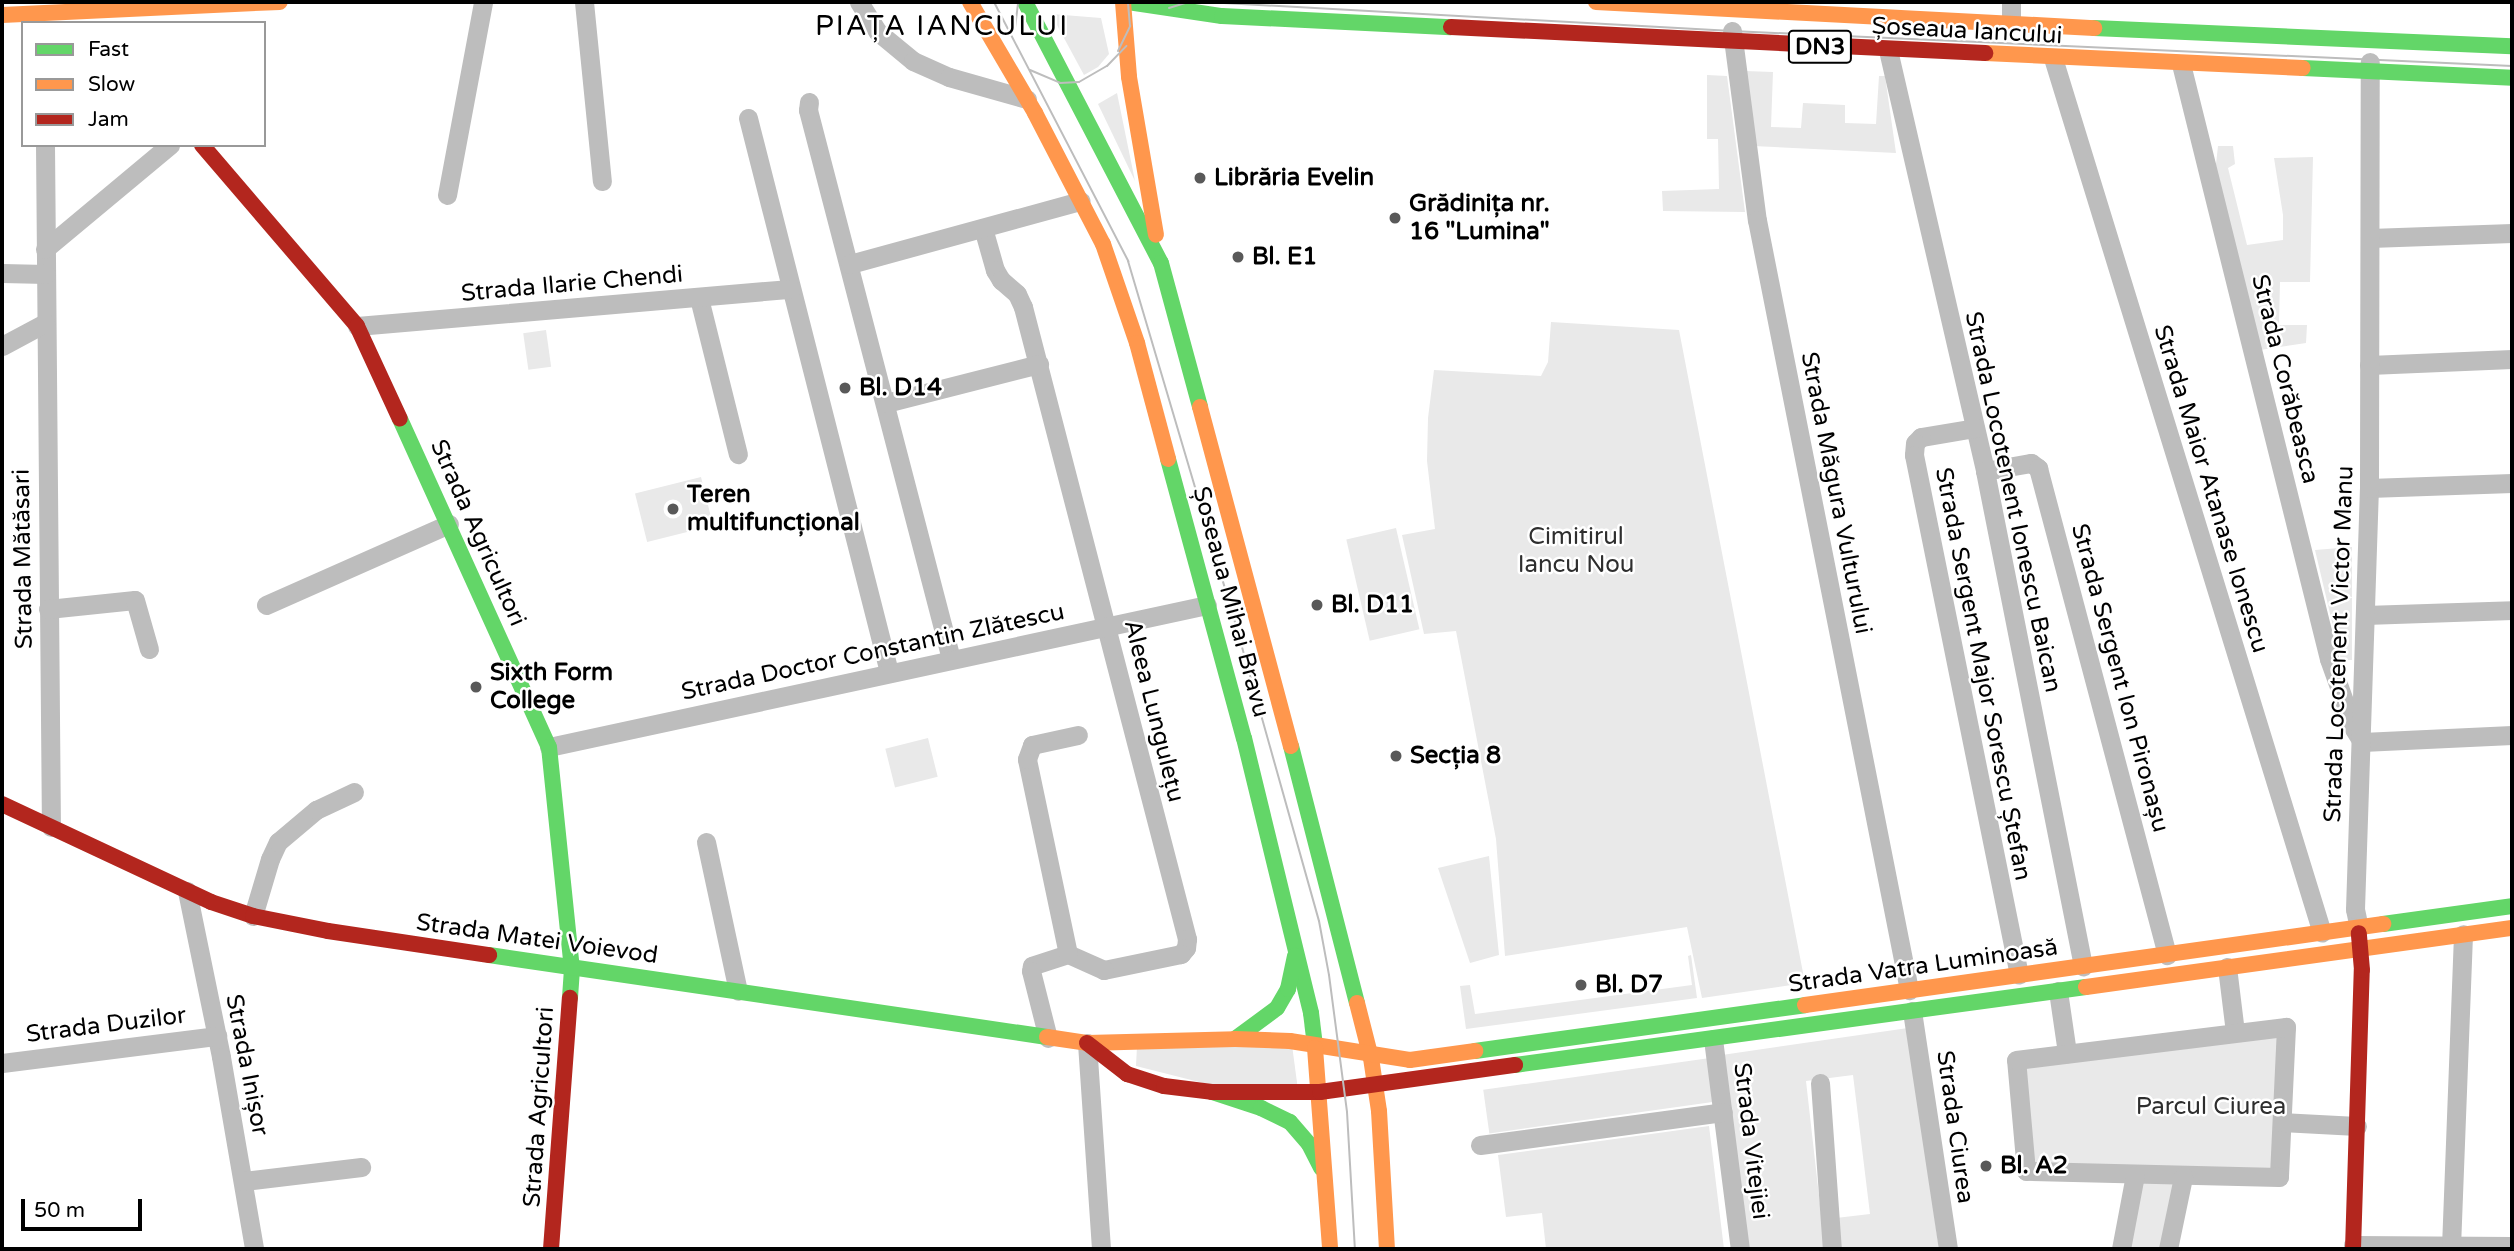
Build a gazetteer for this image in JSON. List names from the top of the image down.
{
  "streets": {
    "main road": [
      "Șoseaua Iancului",
      "DN3",
      "Strada Agricultori",
      "Șoseaua Mihai Bravu",
      "Strada Locotenent Victor Manu",
      "Strada Matei Voievod",
      "Strada Vatra Luminoasă"
    ],
    "street": [
      "Strada Ilarie Chendi",
      "Strada Corăbeasca",
      "Strada Maior Atanase Ionescu",
      "Strada Măgura Vulturului",
      "Strada Locotenent Ionescu Baican",
      "Strada Mătăsari",
      "Strada Doctor Constantin Zlătescu",
      "Strada Sergent Major Sorescu Ștefan",
      "Strada Sergent Ion Pironașu",
      "Aleea Lungulețu",
      "Strada Duzilor",
      "Strada Inișor",
      "Strada Ciurea",
      "Strada Vitejiei"
    ]
  },
  "crossings": [
    ["Șoseaua Iancului", "Strada Corăbeasca"],
    ["Șoseaua Iancului", "Strada Maior Atanase Ionescu"],
    ["Șoseaua Iancului", "Strada Măgura Vulturului"],
    ["Șoseaua Iancului", "Strada Locotenent Ionescu Baican"],
    ["Șoseaua Iancului", "Strada Locotenent Victor Manu"],
    ["Strada Ilarie Chendi", "Strada Agricultori"],
    ["Strada Corăbeasca", "Strada Locotenent Victor Manu"],
    ["Strada Maior Atanase Ionescu", "Strada Vatra Luminoasă"],
    ["Strada Măgura Vulturului", "Strada Vatra Luminoasă"],
    ["Strada Locotenent Ionescu Baican", "Strada Sergent Major Sorescu Ștefan"],
    ["Strada Locotenent Ionescu Baican", "Strada Sergent Ion Pironașu"],
    ["Strada Locotenent Ionescu Baican", "Strada Vatra Luminoasă"],
    ["Strada Agricultori", "Strada Doctor Constantin Zlătescu"],
    ["Strada Agricultori", "Strada Matei Voievod"],
    ["Strada Mătăsari", "Strada Matei Voievod"],
    ["Șoseaua Mihai Bravu", "Strada Doctor Constantin Zlătescu"],
    ["Șoseaua Mihai Bravu", "Strada Matei Voievod"],
    ["Șoseaua Mihai Bravu", "Strada Vatra Luminoasă"],
    ["Strada Locotenent Victor Manu", "Strada Vatra Luminoasă"],
    ["Strada Doctor Constantin Zlătescu", "Aleea Lungulețu"],
    ["Strada Sergent Major Sorescu Ștefan", "Strada Vatra Luminoasă"],
    ["Strada Sergent Ion Pironașu", "Strada Vatra Luminoasă"],
    ["Strada Matei Voievod", "Strada Vatra Luminoasă"],
    ["Strada Matei Voievod", "Strada Inișor"],
    ["Strada Vatra Luminoasă", "Strada Ciurea"],
    ["Strada Vatra Luminoasă", "Strada Vitejiei"],
    ["Strada Duzilor", "Strada Inișor"]
  ],
  "districts": ["PIAȚA IANCULUI"],
  "parks": ["Cimitirul Iancu Nou", "Parcul Ciurea"],
  "places": [
    "Librăria Evelin",
    "Grădinița nr. 16 \"Lumina\"",
    "Bl. E1",
    "Bl. D14",
    "Teren multifuncțional",
    "Bl. D11",
    "Sixth Form College",
    "Secția 8",
    "Bl. D7",
    "Bl. A2"
  ],
  "legend": ["Fast", "Slow", "Jam"],
  "scale_bar": "50 m"
}
